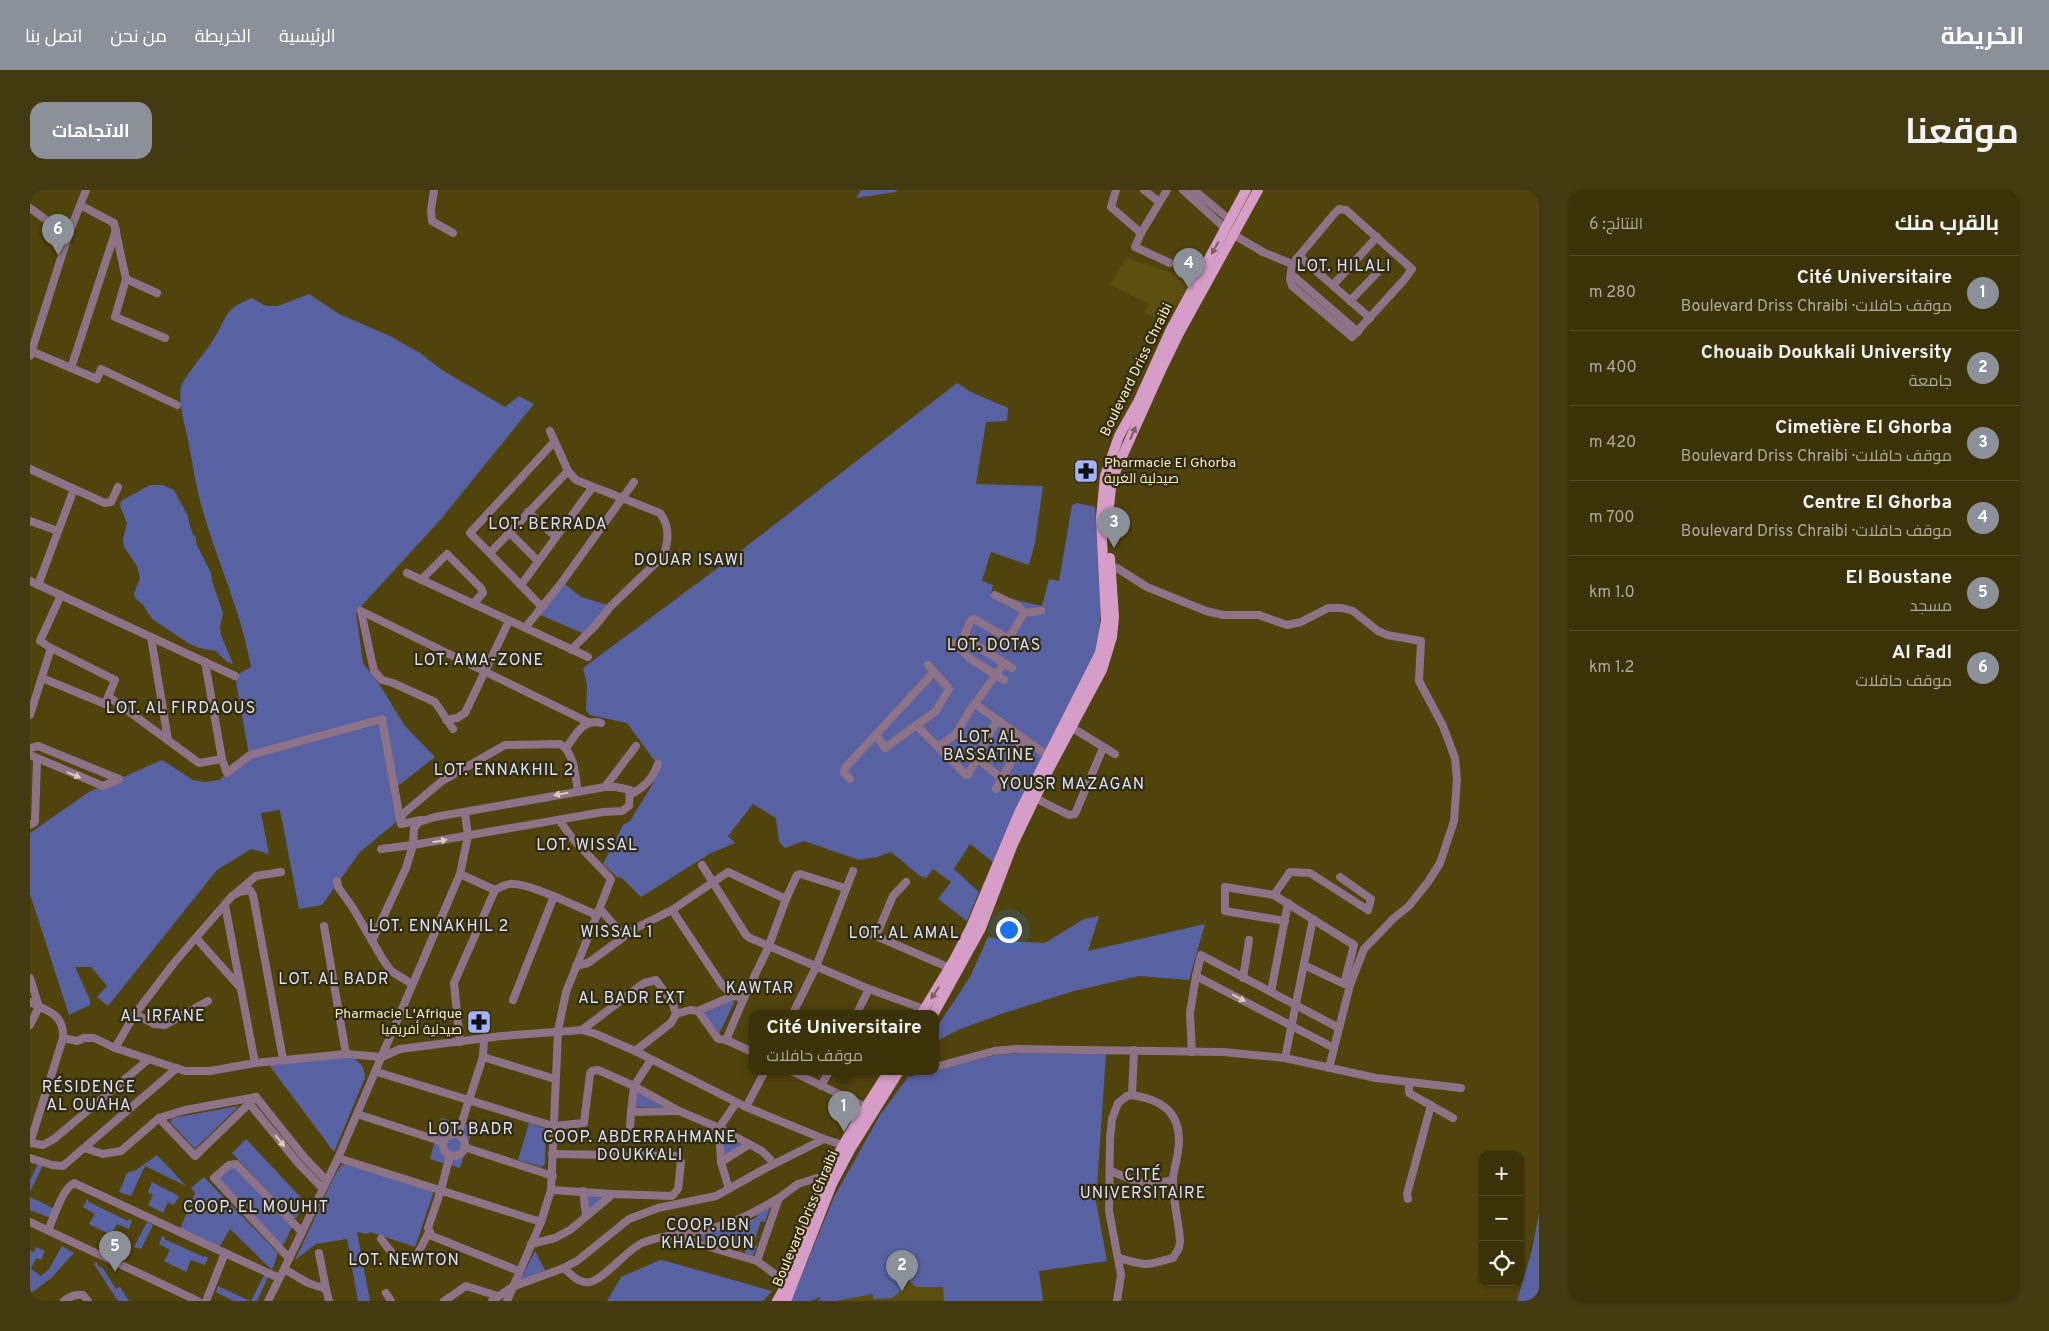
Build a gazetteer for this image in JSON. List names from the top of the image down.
{
  "streets": {
    "main road": ["Boulevard Driss Chraibi"]
  },
  "districts": [
    "LOT. HILALI",
    "LOT. BERRADA",
    "DOUAR ISAWI",
    "LOT. DOTAS",
    "LOT. AMA-ZONE",
    "LOT. AL FIRDAOUS",
    "LOT. AL BASSATINE",
    "LOT. ENNAKHIL 2",
    "YOUSR MAZAGAN",
    "LOT. WISSAL",
    "LOT. ENNAKHIL 2",
    "WISSAL 1",
    "LOT. AL AMAL",
    "LOT. AL BADR",
    "KAWTAR",
    "AL BADR EXT",
    "AL IRFANE",
    "RÉSIDENCE AL OUAHA",
    "LOT. BADR",
    "COOP. ABDERRAHMANE DOUKKALI",
    "CITÉ UNIVERSITAIRE",
    "COOP. EL MOUHIT",
    "COOP. IBN KHALDOUN",
    "LOT. NEWTON"
  ],
  "places": {
    "pharmacy": ["Pharmacie El Ghorba صيدلية الغربة", "Pharmacie L'Afrique صيدلية أفريقيا"]
  },
  "page": {
    "header": "الخريطة",
    "nav": [
      "الرئيسية",
      "الخريطة",
      "من نحن",
      "اتصل بنا"
    ],
    "title": "موقعنا",
    "buttons": "الاتجاهات",
    "heading": ["بالقرب منك", "النتائج: 6"],
    "pins": [
      "6",
      "4",
      "3",
      "1",
      "5",
      "2"
    ],
    "list": [
      {
        "mark": "1",
        "name": "Cité Universitaire",
        "note": "موقف حافلات · Boulevard Driss Chraibi",
        "value": "280 m"
      },
      {
        "mark": "2",
        "name": "Chouaib Doukkali University",
        "note": "جامعة",
        "value": "400 m"
      },
      {
        "mark": "3",
        "name": "Cimetière El Ghorba",
        "note": "موقف حافلات · Boulevard Driss Chraibi",
        "value": "420 m"
      },
      {
        "mark": "4",
        "name": "Centre El Ghorba",
        "note": "موقف حافلات · Boulevard Driss Chraibi",
        "value": "700 m"
      },
      {
        "mark": "5",
        "name": "El Boustane",
        "note": "مسجد",
        "value": "1.0 km"
      },
      {
        "mark": "6",
        "name": "Al Fadl",
        "note": "موقف حافلات",
        "value": "1.2 km"
      }
    ],
    "popup": ["Cité Universitaire", "موقف حافلات"],
    "map_buttons": ["+", "−"]
  }
}
